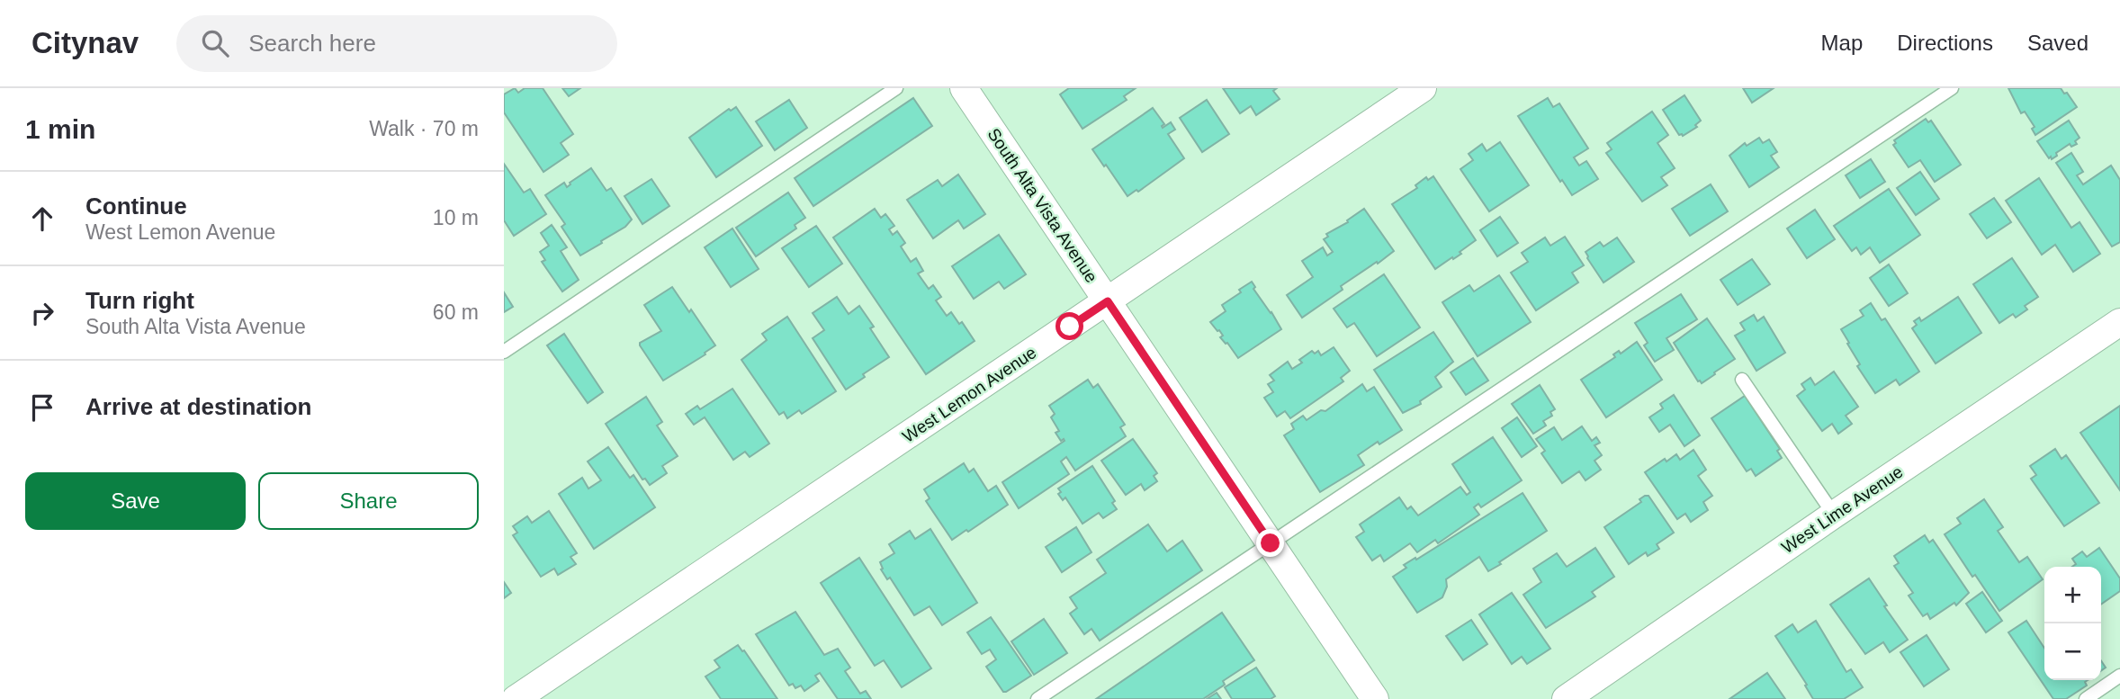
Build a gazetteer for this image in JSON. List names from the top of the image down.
{
  "streets": {
    "street": ["South Alta Vista Avenue", "West Lemon Avenue", "West Lime Avenue"]
  },
  "crossings": [
    ["South Alta Vista Avenue", "West Lemon Avenue"]
  ],
  "page": {
    "header": "Citynav",
    "search": "Search here",
    "nav": ["Map", "Directions", "Saved"],
    "heading": ["1 min", "Walk · 70 m"],
    "list": [
      ["Continue", "West Lemon Avenue", "10 m"],
      ["Turn right", "South Alta Vista Avenue", "60 m"],
      "Arrive at destination"
    ],
    "buttons": ["Save", "Share"],
    "map_buttons": ["+", "−"]
  }
}
